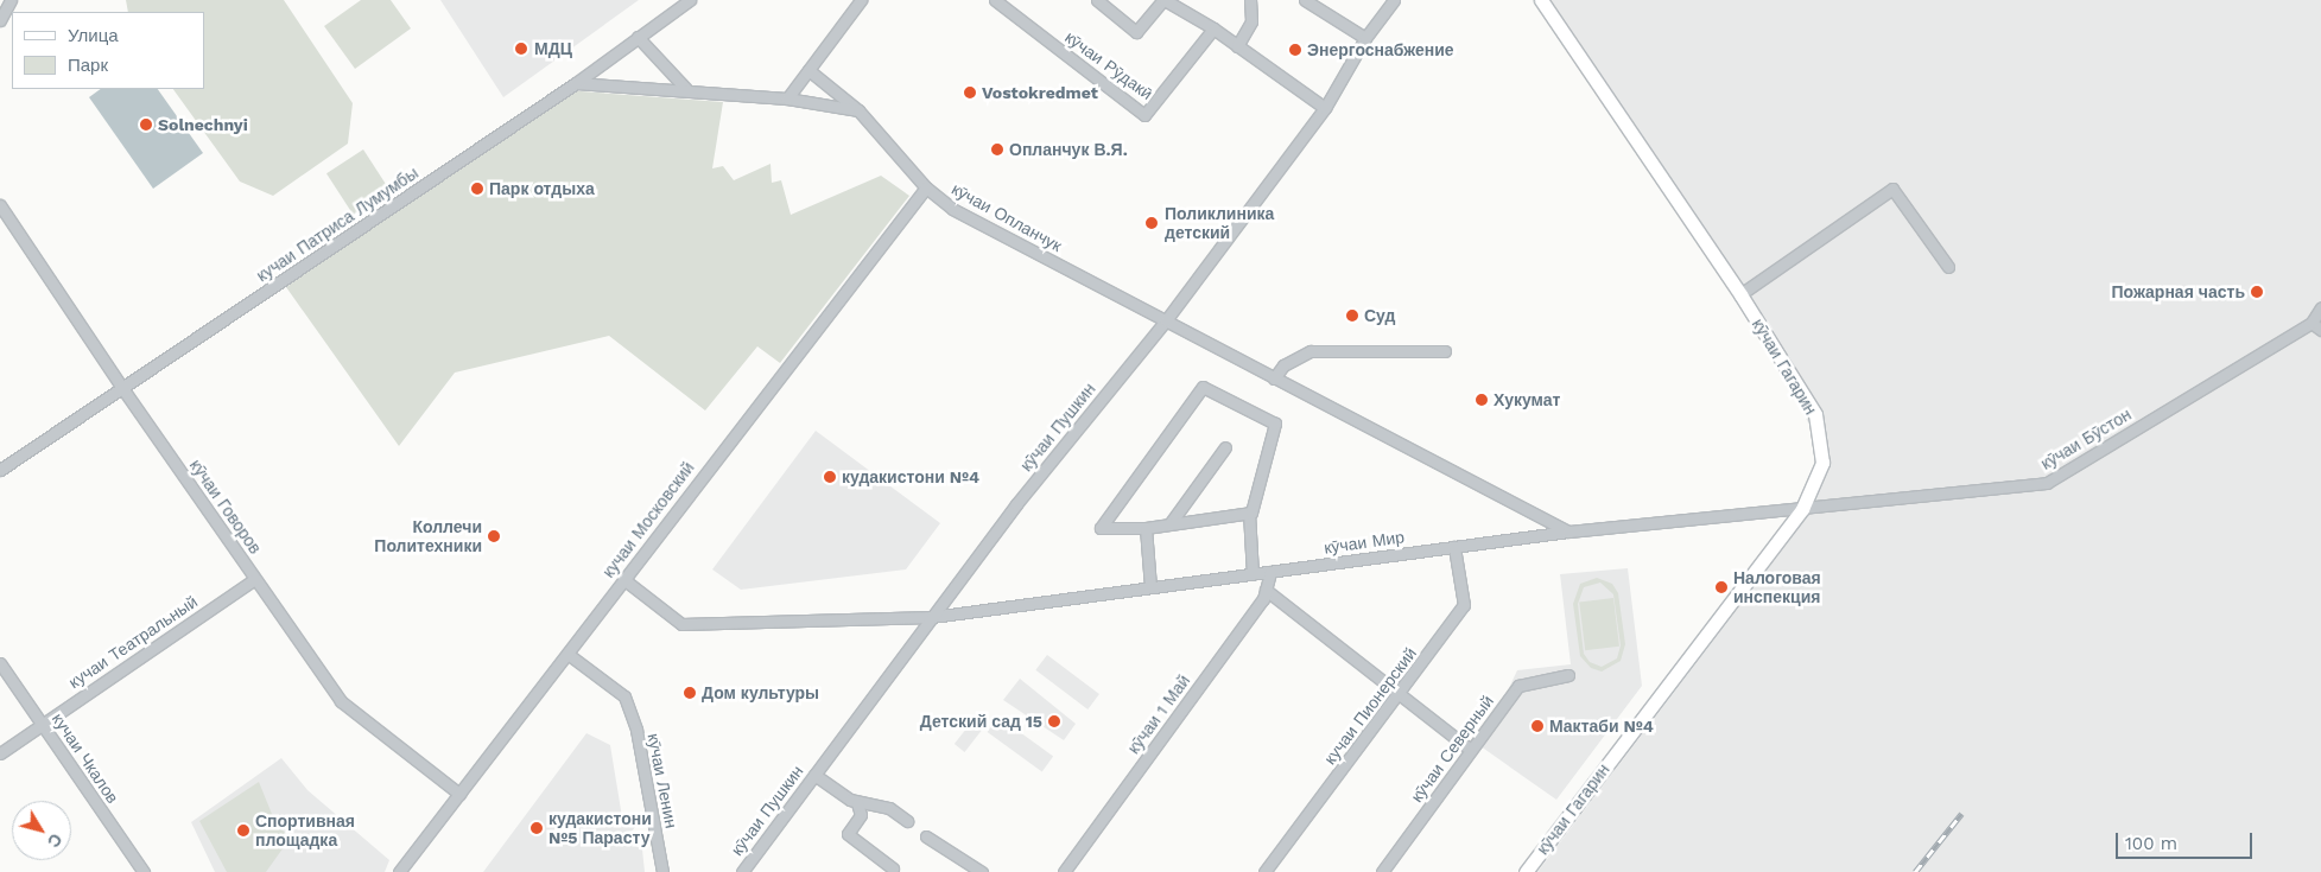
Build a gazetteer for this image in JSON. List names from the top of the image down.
{
  "streets": {
    "main road": ["кӯчаи Гагарин"],
    "street": [
      "кӯчаи Рӯдакӣ",
      "кӯчаи Опланчук",
      "кучаи Патриса Лумумбы",
      "кӯчаи Пушкин",
      "кӯчаи Бӯстон",
      "кӯчаи Говоров",
      "кучаи Московский",
      "кӯчаи Мир",
      "кучаи Театральный",
      "кучаи Пионерский",
      "кӯчаи 1 Май",
      "кӯчаи Северный",
      "кучаи Чкалов",
      "кӯчаи Ленин"
    ]
  },
  "crossings": [
    ["кӯчаи Опланчук", "кӯчаи Пушкин"],
    ["кӯчаи Опланчук", "кучаи Московский"],
    ["кӯчаи Опланчук", "кӯчаи Мир"],
    ["кучаи Патриса Лумумбы", "кӯчаи Говоров"],
    ["кӯчаи Гагарин", "кӯчаи Бӯстон"],
    ["кӯчаи Гагарин", "кӯчаи Мир"],
    ["кӯчаи Пушкин", "кӯчаи Мир"],
    ["кӯчаи Бӯстон", "кӯчаи Мир"],
    ["кӯчаи Говоров", "кучаи Московский"],
    ["кӯчаи Говоров", "кучаи Театральный"],
    ["кучаи Московский", "кӯчаи Ленин"],
    ["кӯчаи Мир", "кучаи Пионерский"],
    ["кӯчаи Мир", "кӯчаи 1 Май"],
    ["кучаи Театральный", "кучаи Чкалов"]
  ],
  "places": [
    "МДЦ",
    "Энергоснабжение",
    "Vostokredmet",
    "Solnechnyi",
    "Опланчук В.Я.",
    "Парк отдыха",
    "Поликлиника детский",
    "Пожарная часть",
    "Суд",
    "Хукумат",
    "кудакистони №4",
    "Коллечи Политехники",
    "Налоговая инспекция",
    "Дом культуры",
    "Детский сад 15",
    "Мактаби №4",
    "кудакистони №5 Парасту",
    "Спортивная площадка"
  ],
  "legend": ["Улица", "Парк"],
  "scale_bar": "100 m",
  "north": "bottom right"
}
